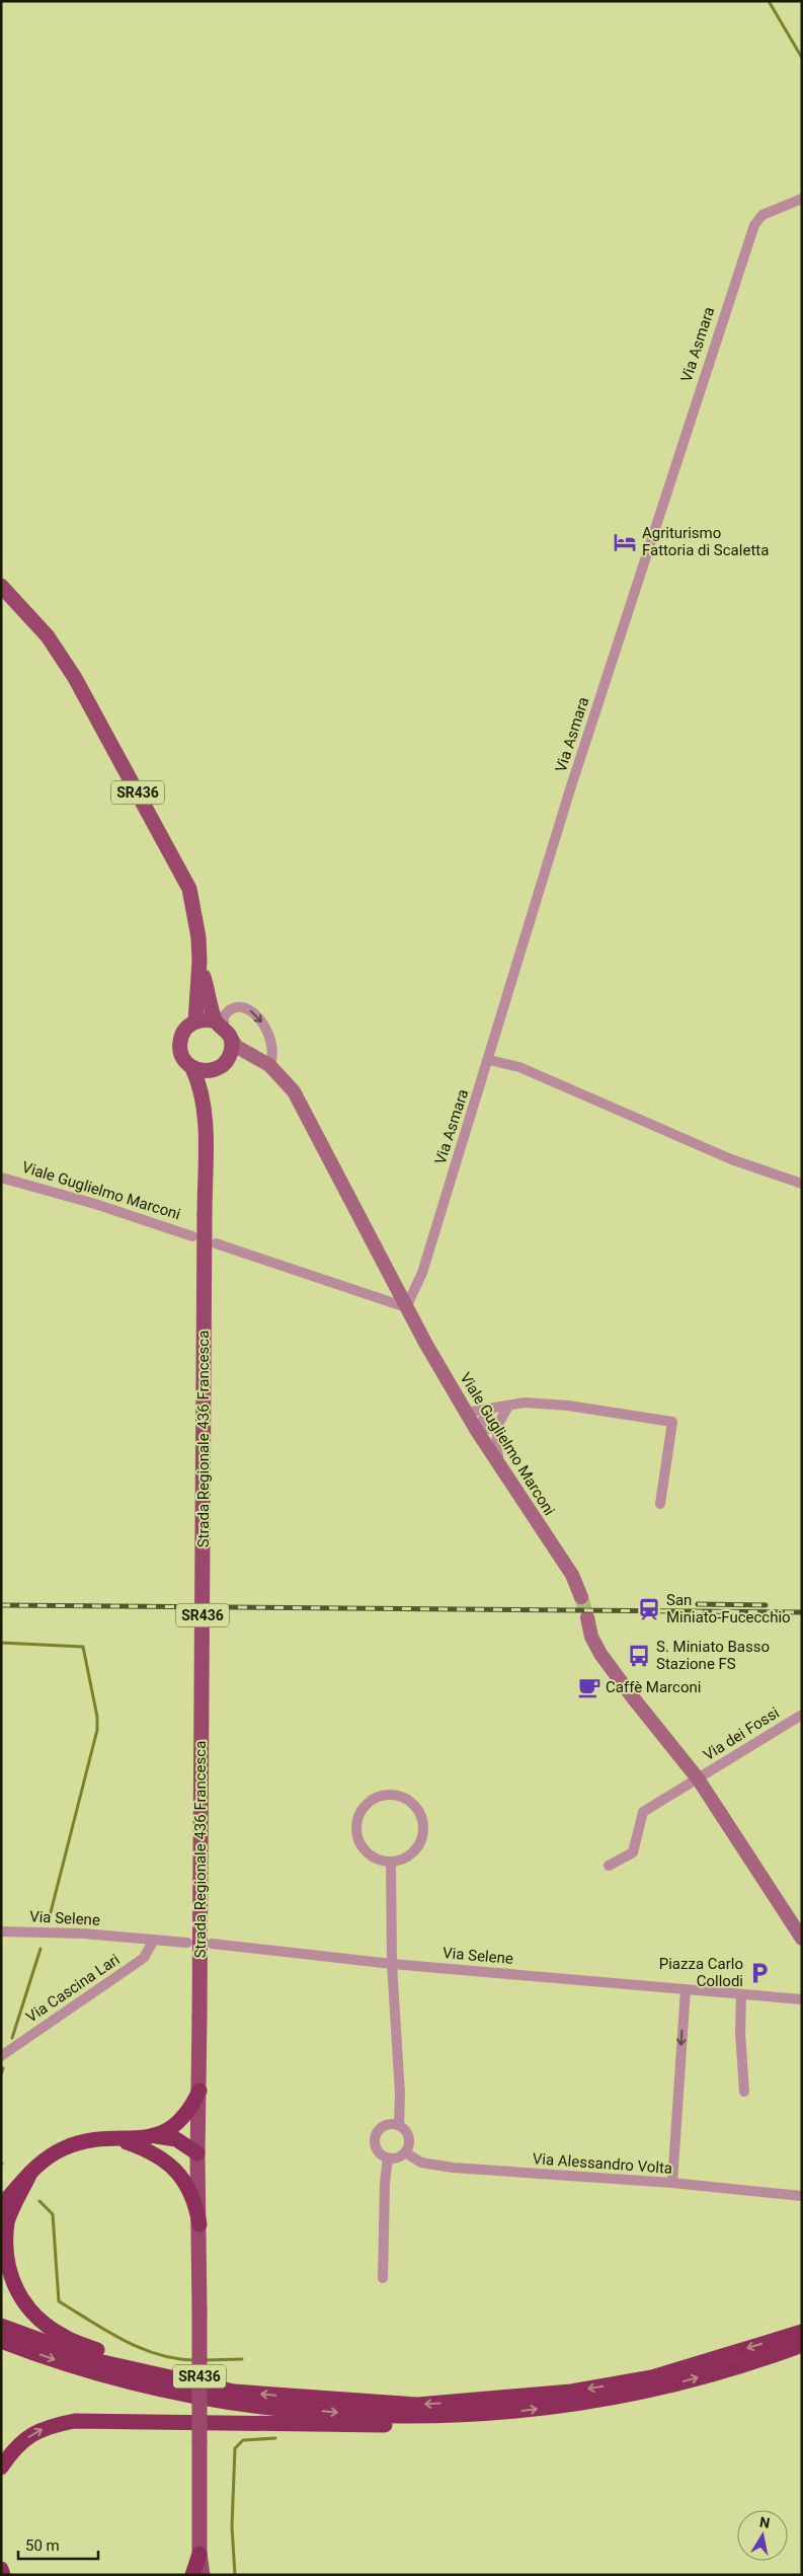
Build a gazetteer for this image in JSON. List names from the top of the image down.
{
  "streets": {
    "main road": ["SR436", "Strada Regionale 436 Francesca"],
    "street": [
      "Via Asmara",
      "Viale Guglielmo Marconi",
      "Via dei Fossi",
      "Via Selene",
      "Via Cascina Lari",
      "Via Alessandro Volta"
    ]
  },
  "crossings": [
    ["Via Asmara", "Viale Guglielmo Marconi"],
    ["Viale Guglielmo Marconi", "Strada Regionale 436 Francesca"],
    ["Via Selene", "Via Cascina Lari"]
  ],
  "places": {
    "hotel": ["Agriturismo Fattoria di Scaletta"],
    "station": ["San Miniato-Fucecchio"],
    "bus stop": ["S. Miniato Basso Stazione FS"],
    "cafe": ["Caffè Marconi"],
    "parking": ["Piazza Carlo Collodi"]
  },
  "scale_bar": "50 m",
  "north": "top"
}
